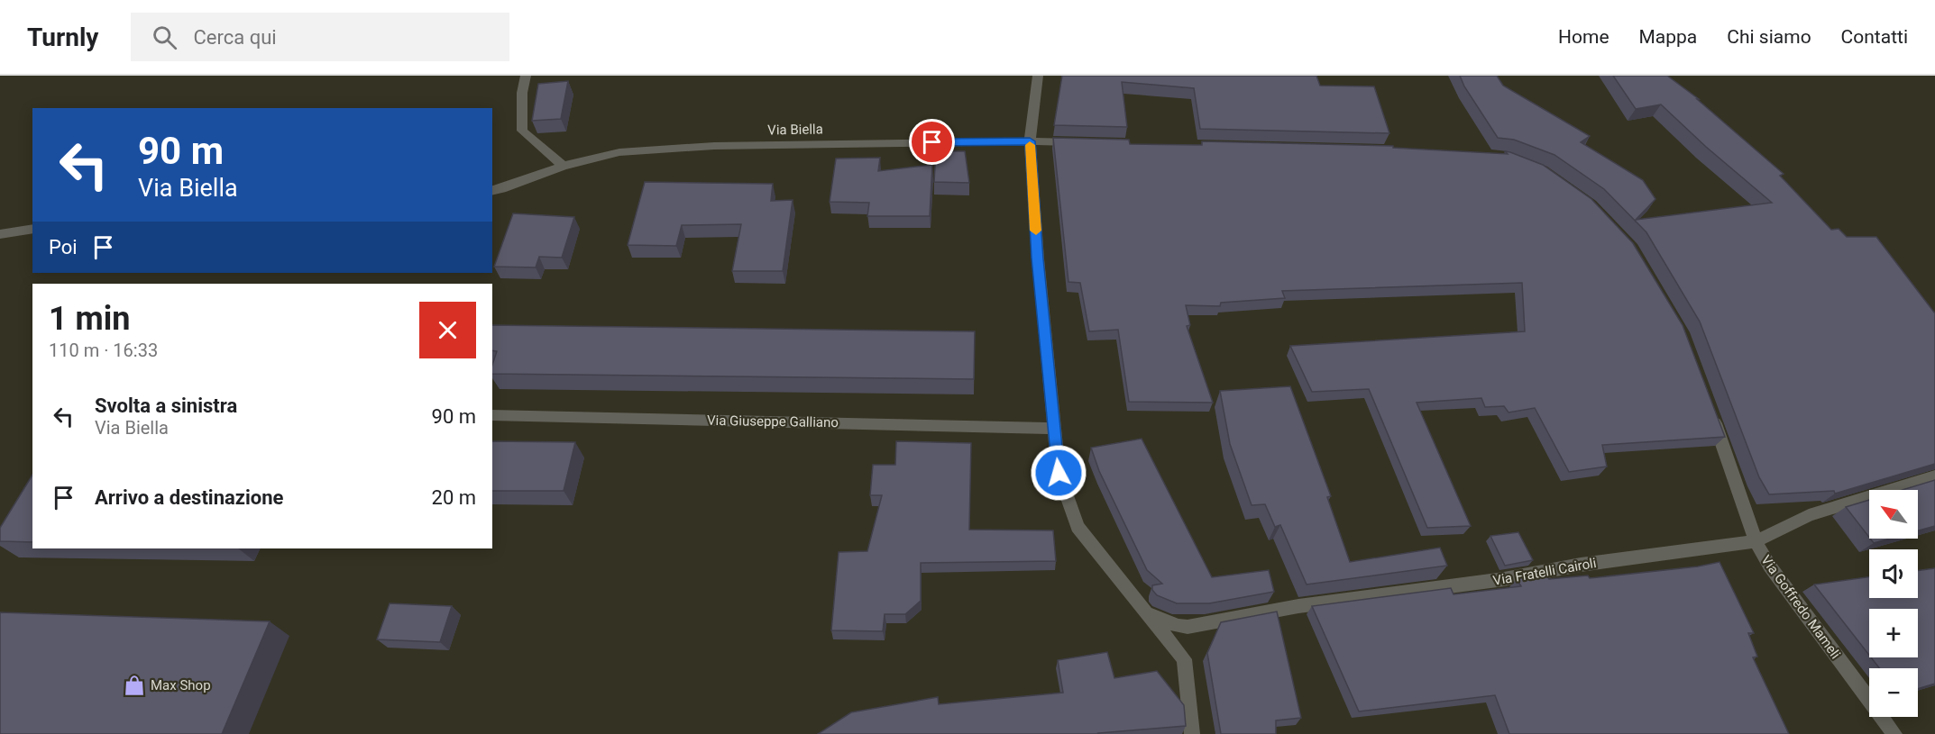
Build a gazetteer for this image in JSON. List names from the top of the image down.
{
  "streets": {
    "street": [
      "Via Biella",
      "Via Giuseppe Galliano",
      "Via Fratelli Cairoli",
      "Via Goffredo Mameli"
    ]
  },
  "crossings": [
    ["Via Fratelli Cairoli", "Via Goffredo Mameli"]
  ],
  "places": {
    "shop": ["Max Shop"]
  },
  "north": "top left",
  "page": {
    "header": "Turnly",
    "search": "Cerca qui",
    "nav": [
      "Home",
      "Mappa",
      "Chi siamo",
      "Contatti"
    ],
    "turn": ["90 m", "Via Biella"],
    "then": "Poi",
    "heading": ["1 min", "110 m · 16:33"],
    "list": [
      {
        "name": "Svolta a sinistra",
        "note": "Via Biella",
        "value": "90 m"
      },
      {
        "name": "Arrivo a destinazione",
        "value": "20 m"
      }
    ],
    "map_buttons": ["+", "−"]
  }
}
